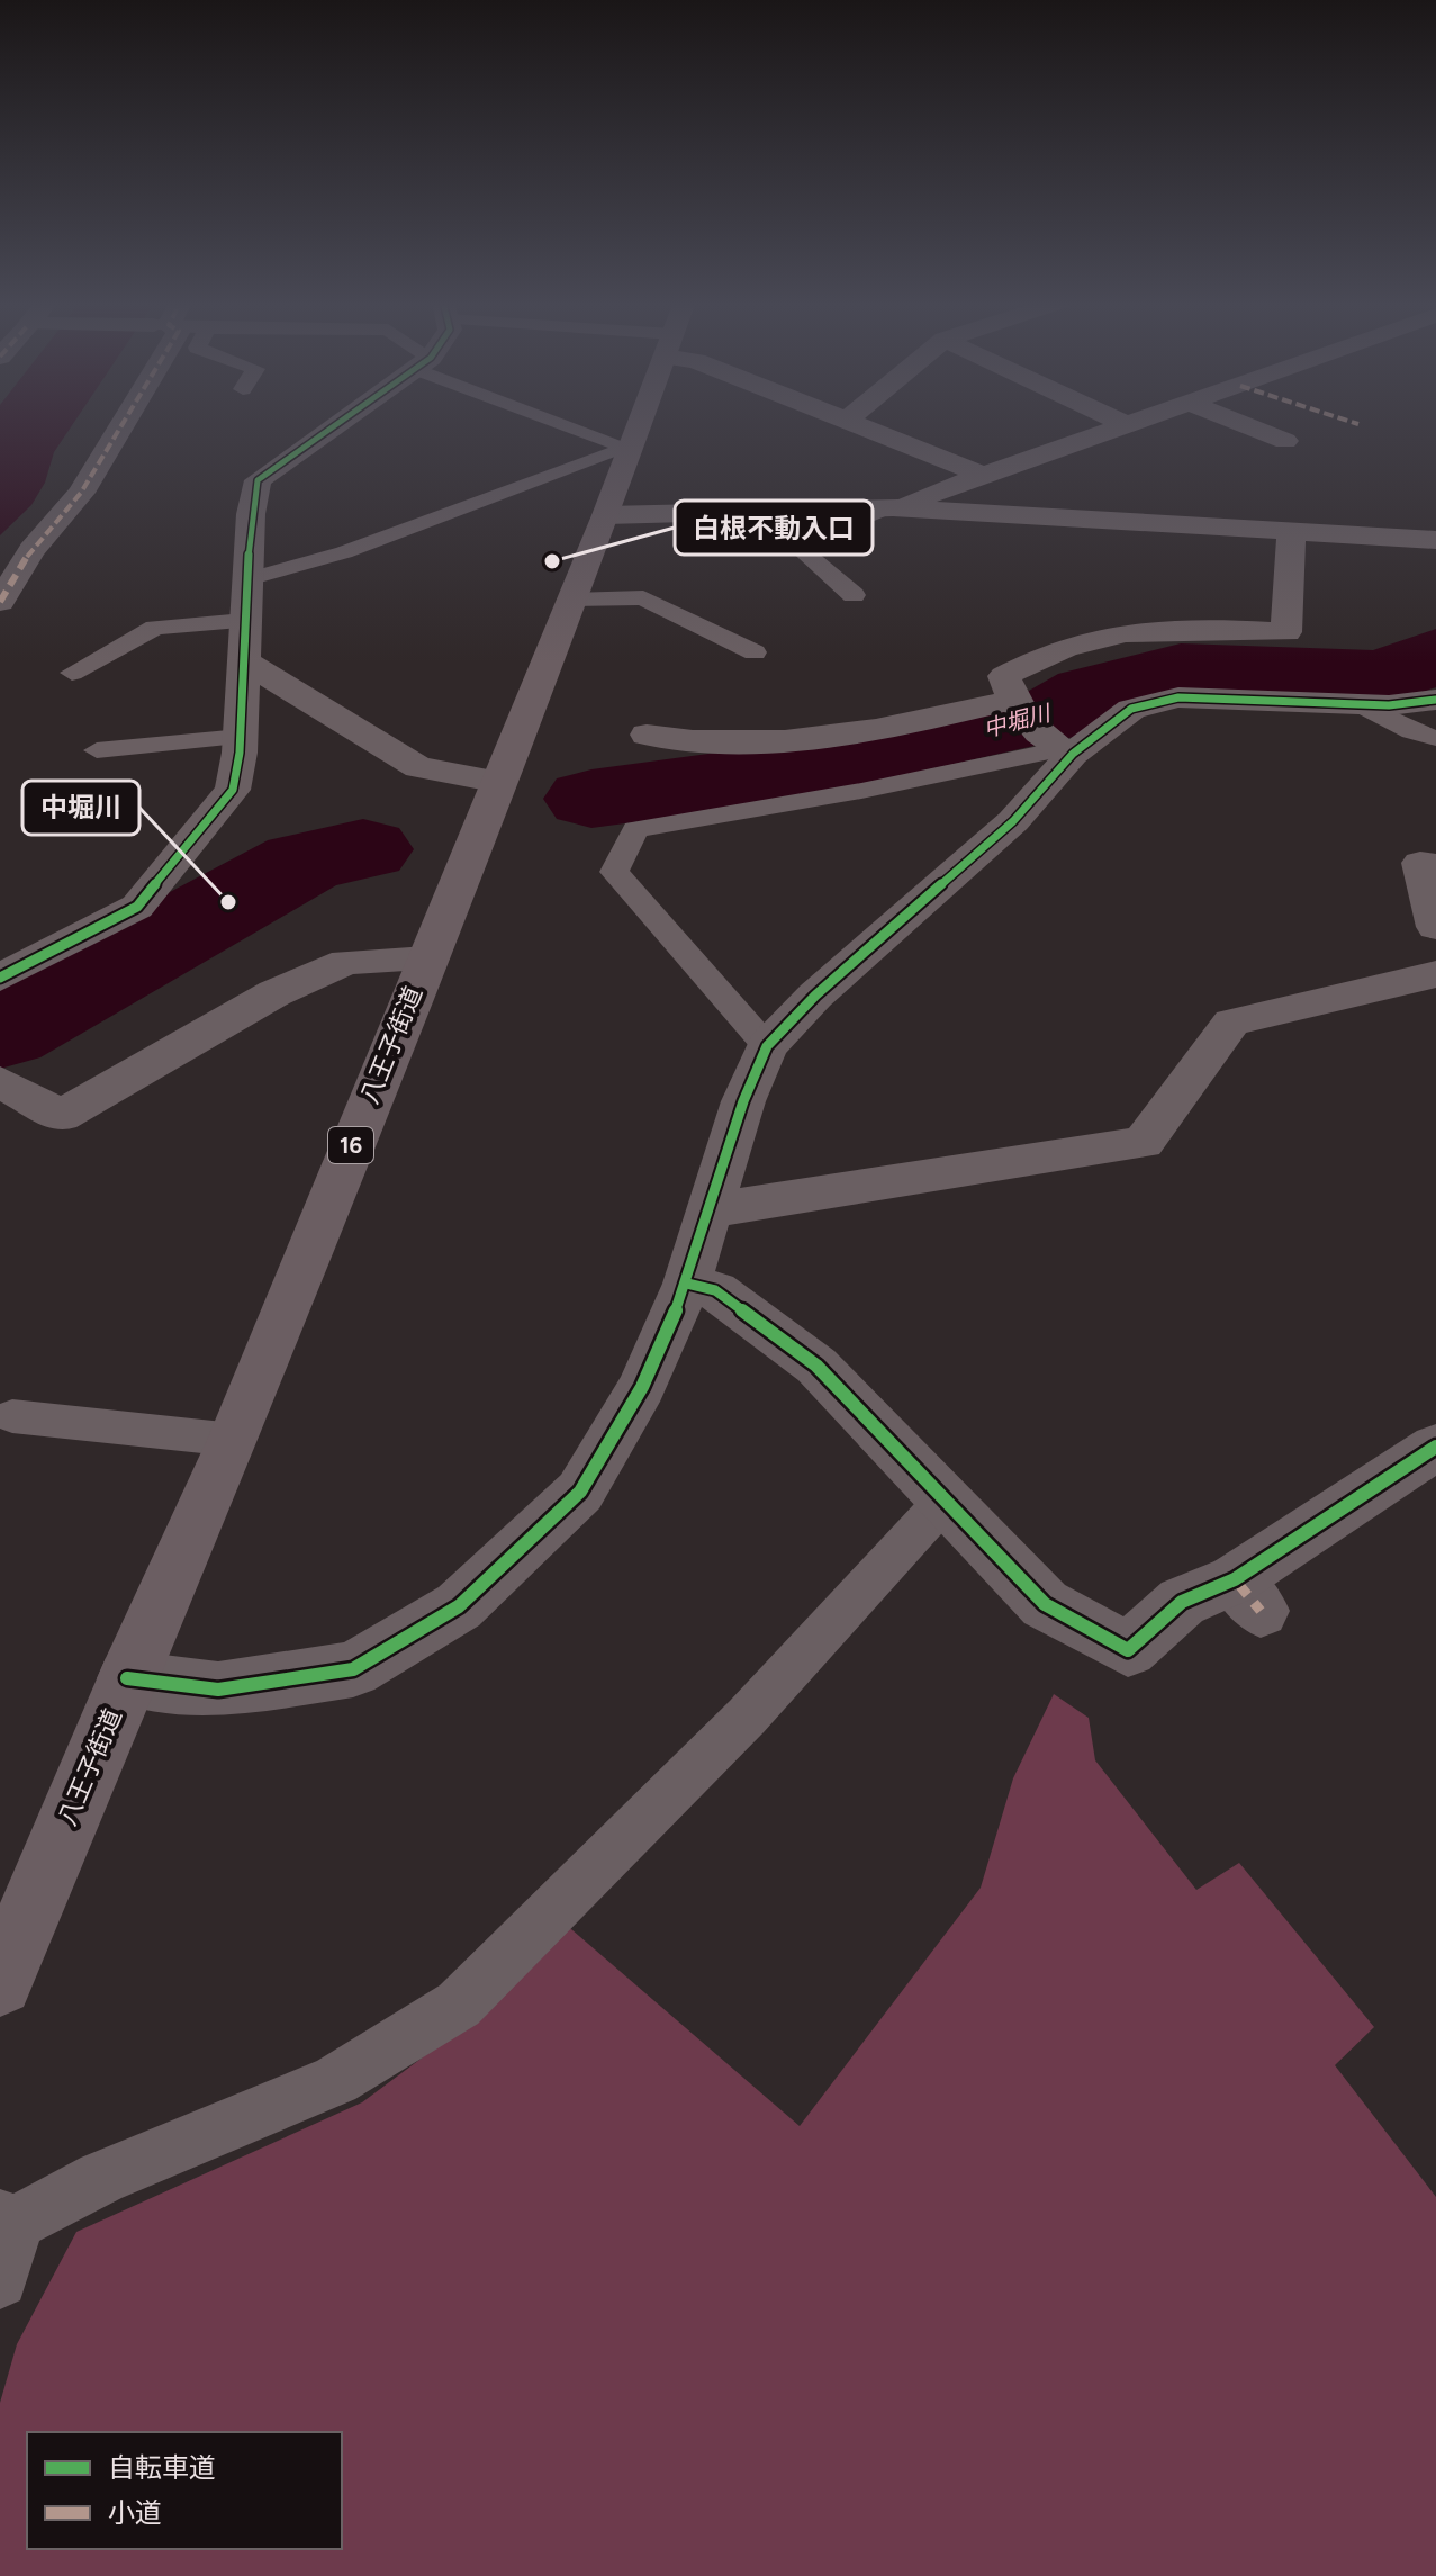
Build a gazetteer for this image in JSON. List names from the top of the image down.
{
  "streets": {
    "highway": ["八王子街道", "16"]
  },
  "water": ["中堀川"],
  "places": ["白根不動入口", "中堀川"],
  "legend": ["自転車道", "小道"]
}
